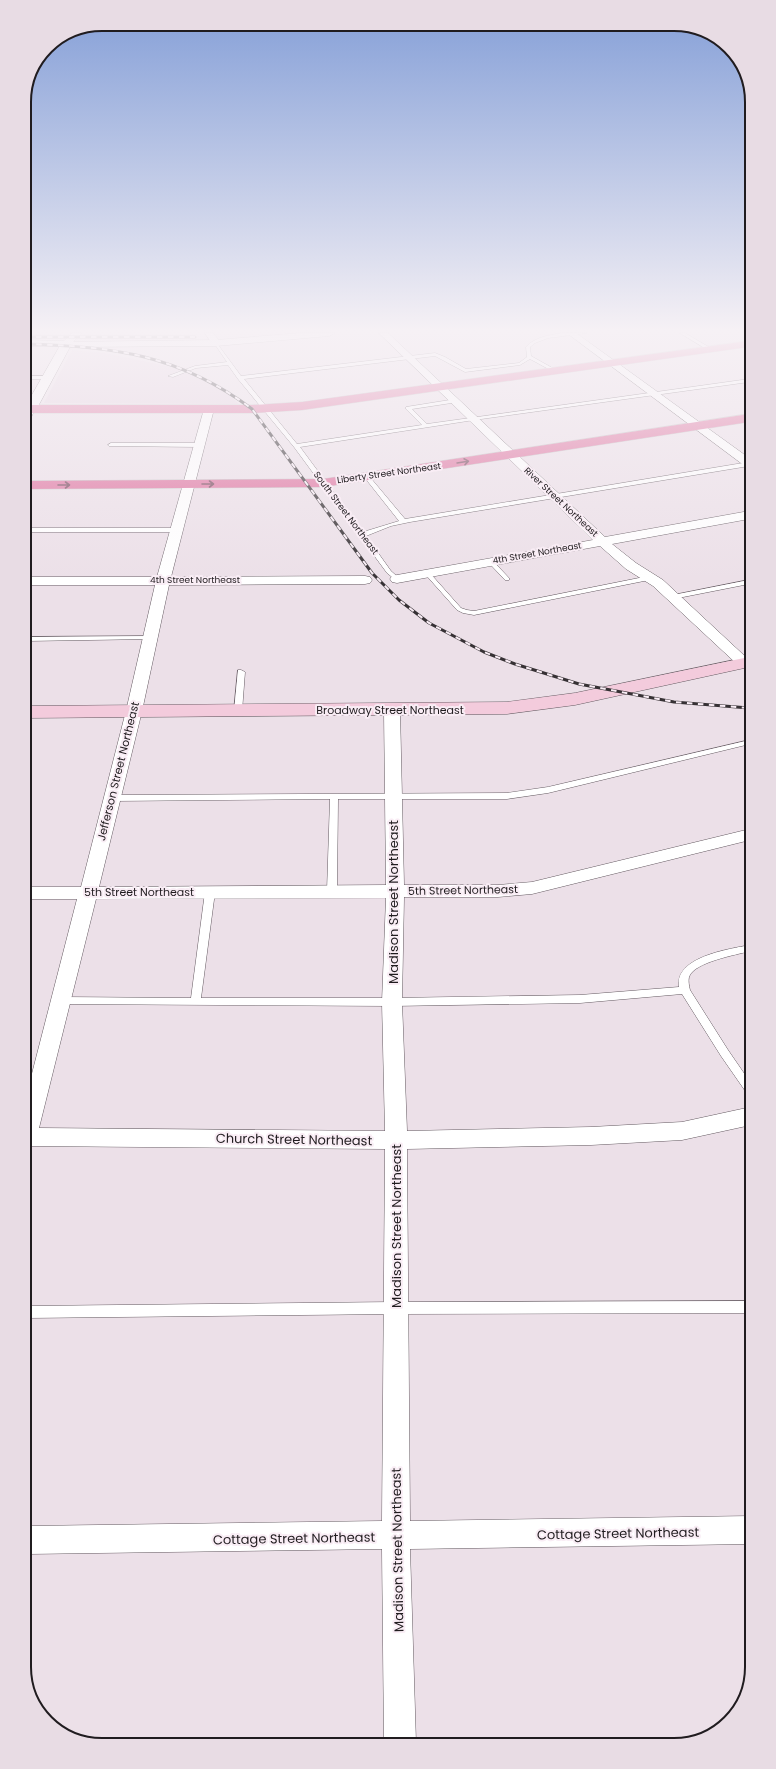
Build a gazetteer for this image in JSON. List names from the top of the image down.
{
  "streets": {
    "highway": ["Liberty Street Northeast"],
    "main road": ["Broadway Street Northeast"],
    "street": [
      "River Street Northeast",
      "4th Street Northeast",
      "Jefferson Street Northeast",
      "5th Street Northeast",
      "Madison Street Northeast",
      "Church Street Northeast",
      "Cottage Street Northeast"
    ],
    "lane": ["South Street Northeast"]
  },
  "crossings": [
    ["Liberty Street Northeast", "River Street Northeast"],
    ["Liberty Street Northeast", "South Street Northeast"],
    ["Liberty Street Northeast", "Jefferson Street Northeast"],
    ["River Street Northeast", "4th Street Northeast"],
    ["South Street Northeast", "4th Street Northeast"],
    ["4th Street Northeast", "Jefferson Street Northeast"],
    ["Broadway Street Northeast", "Jefferson Street Northeast"],
    ["Broadway Street Northeast", "Madison Street Northeast"],
    ["Jefferson Street Northeast", "5th Street Northeast"],
    ["5th Street Northeast", "Madison Street Northeast"],
    ["Madison Street Northeast", "Church Street Northeast"],
    ["Madison Street Northeast", "Cottage Street Northeast"]
  ],
  "one_way": ["Liberty Street Northeast"]
}
